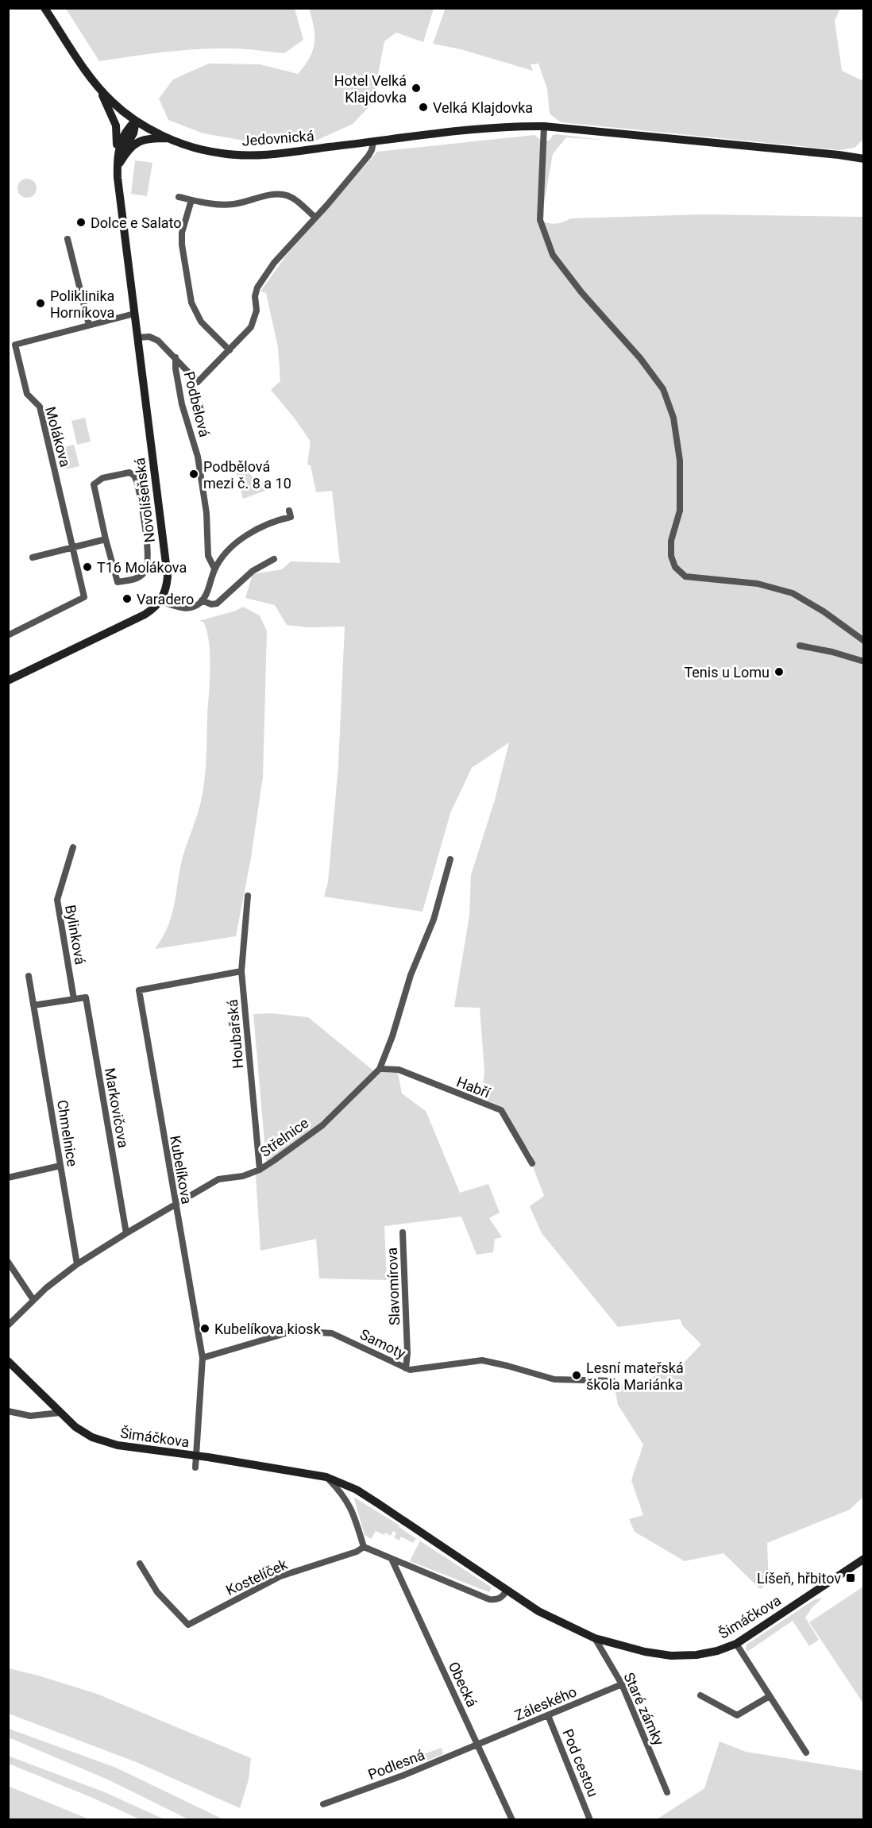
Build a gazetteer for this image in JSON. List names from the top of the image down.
{
  "streets": {
    "street": [
      "Jedovnická",
      "Podbělová",
      "Molákova",
      "Novolíšeňská",
      "Bylinková",
      "Houbařská",
      "Habří",
      "Markovičova",
      "Chmelnice",
      "Střelnice",
      "Kubelíkova",
      "Slavomírova",
      "Samoty",
      "Šimáčkova",
      "Kostelíček",
      "Obecká",
      "Záleského",
      "Staré zámky",
      "Pod cestou",
      "Podlesná"
    ]
  },
  "crossings": [
    ["Jedovnická", "Novolíšeňská"],
    ["Molákova", "Novolíšeňská"],
    ["Bylinková", "Markovičova"],
    ["Houbařská", "Střelnice"],
    ["Houbařská", "Kubelíkova"],
    ["Habří", "Střelnice"],
    ["Markovičova", "Střelnice"],
    ["Chmelnice", "Střelnice"],
    ["Střelnice", "Kubelíkova"],
    ["Kubelíkova", "Samoty"],
    ["Kubelíkova", "Šimáčkova"],
    ["Slavomírova", "Samoty"],
    ["Šimáčkova", "Staré zámky"],
    ["Obecká", "Záleského"],
    ["Obecká", "Podlesná"],
    ["Záleského", "Staré zámky"],
    ["Záleského", "Pod cestou"],
    ["Záleského", "Podlesná"]
  ],
  "places": {
    "other": [
      "Hotel Velká Klajdovka",
      "Velká Klajdovka",
      "Dolce e Salato",
      "Poliklinika Horníkova",
      "Podbělová mezi č. 8 a 10",
      "T16 Molákova",
      "Varadero",
      "Tenis u Lomu",
      "Kubelíkova kiosk",
      "Lesní mateřská škola Mariánka"
    ],
    "transit": ["Líšeň, hřbitov"]
  }
}
